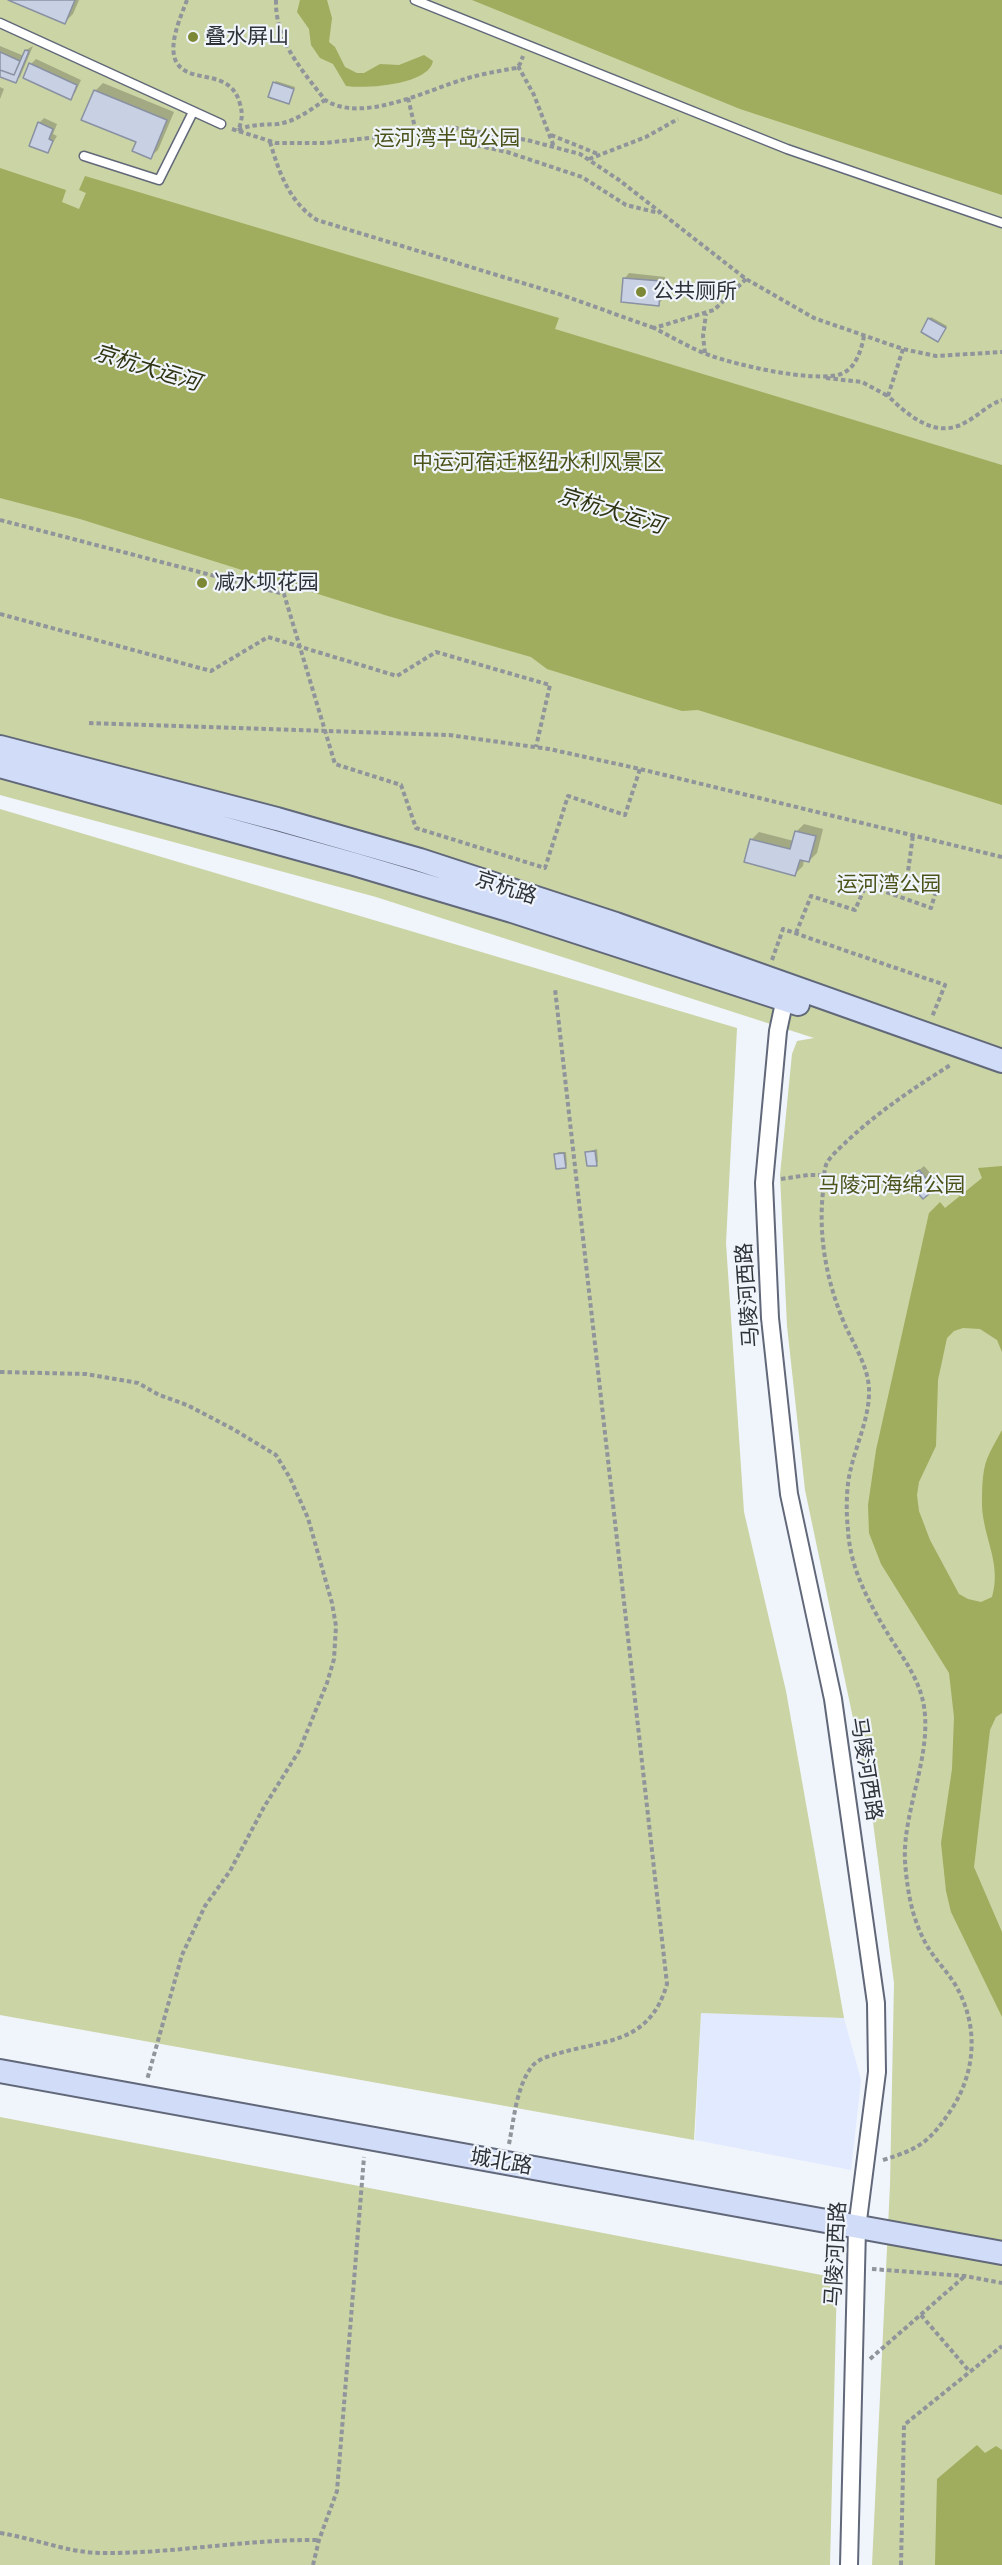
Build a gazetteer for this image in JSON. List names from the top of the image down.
{
  "streets": {
    "street": ["京杭路", "马陵河西路", "城北路"]
  },
  "crossings": [
    ["京杭路", "马陵河西路"],
    ["马陵河西路", "城北路"]
  ],
  "water": ["京杭大运河"],
  "parks": [
    "运河湾半岛公园",
    "中运河宿迁枢纽水利风景区",
    "运河湾公园",
    "马陵河海绵公园"
  ],
  "places": ["叠水屏山", "公共厕所", "减水坝花园"]
}
